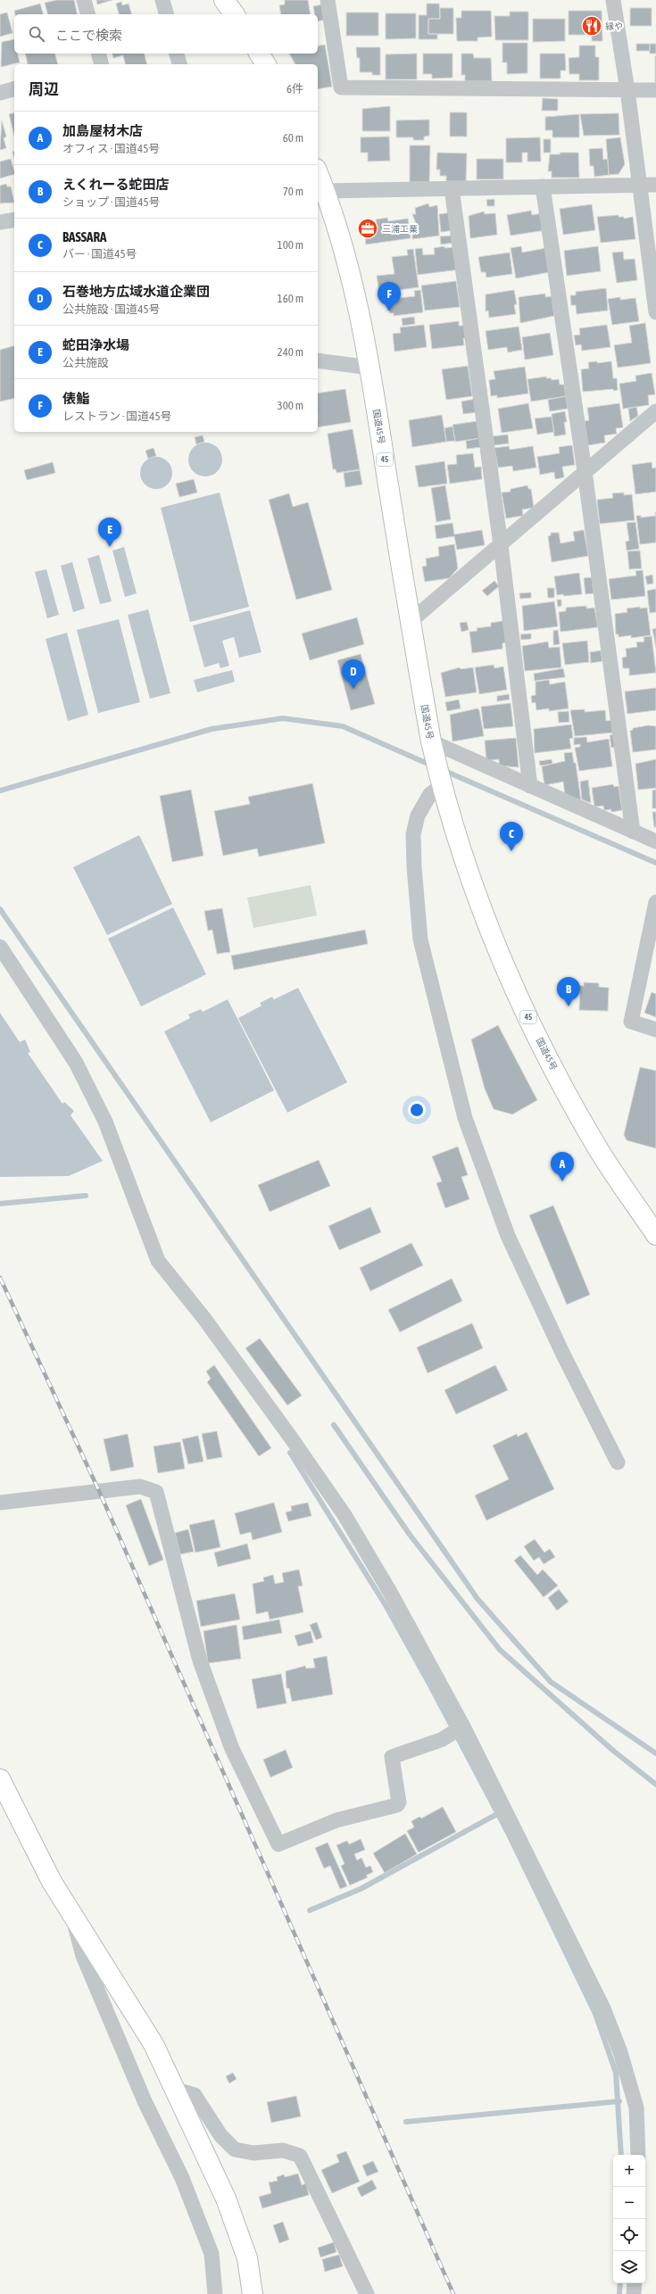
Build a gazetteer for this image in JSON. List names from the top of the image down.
{
  "streets": {
    "main road": ["国道45号", "45"]
  },
  "places": {
    "restaurant": ["縁や"],
    "office": ["三浦工業"]
  },
  "page": {
    "search": "ここで検索",
    "heading": ["周辺", "6件"],
    "list": [
      {
        "mark": "A",
        "name": "加島屋材木店",
        "note": "オフィス · 国道45号",
        "value": "60 m"
      },
      {
        "mark": "B",
        "name": "えくれーる蛇田店",
        "note": "ショップ · 国道45号",
        "value": "70 m"
      },
      {
        "mark": "C",
        "name": "BASSARA",
        "note": "バー · 国道45号",
        "value": "100 m"
      },
      {
        "mark": "D",
        "name": "石巻地方広域水道企業団",
        "note": "公共施設 · 国道45号",
        "value": "160 m"
      },
      {
        "mark": "E",
        "name": "蛇田浄水場",
        "note": "公共施設",
        "value": "240 m"
      },
      {
        "mark": "F",
        "name": "俵鮨",
        "note": "レストラン · 国道45号",
        "value": "300 m"
      }
    ],
    "pins": [
      "F",
      "E",
      "D",
      "C",
      "B",
      "A"
    ],
    "map_buttons": ["+", "−"]
  }
}
